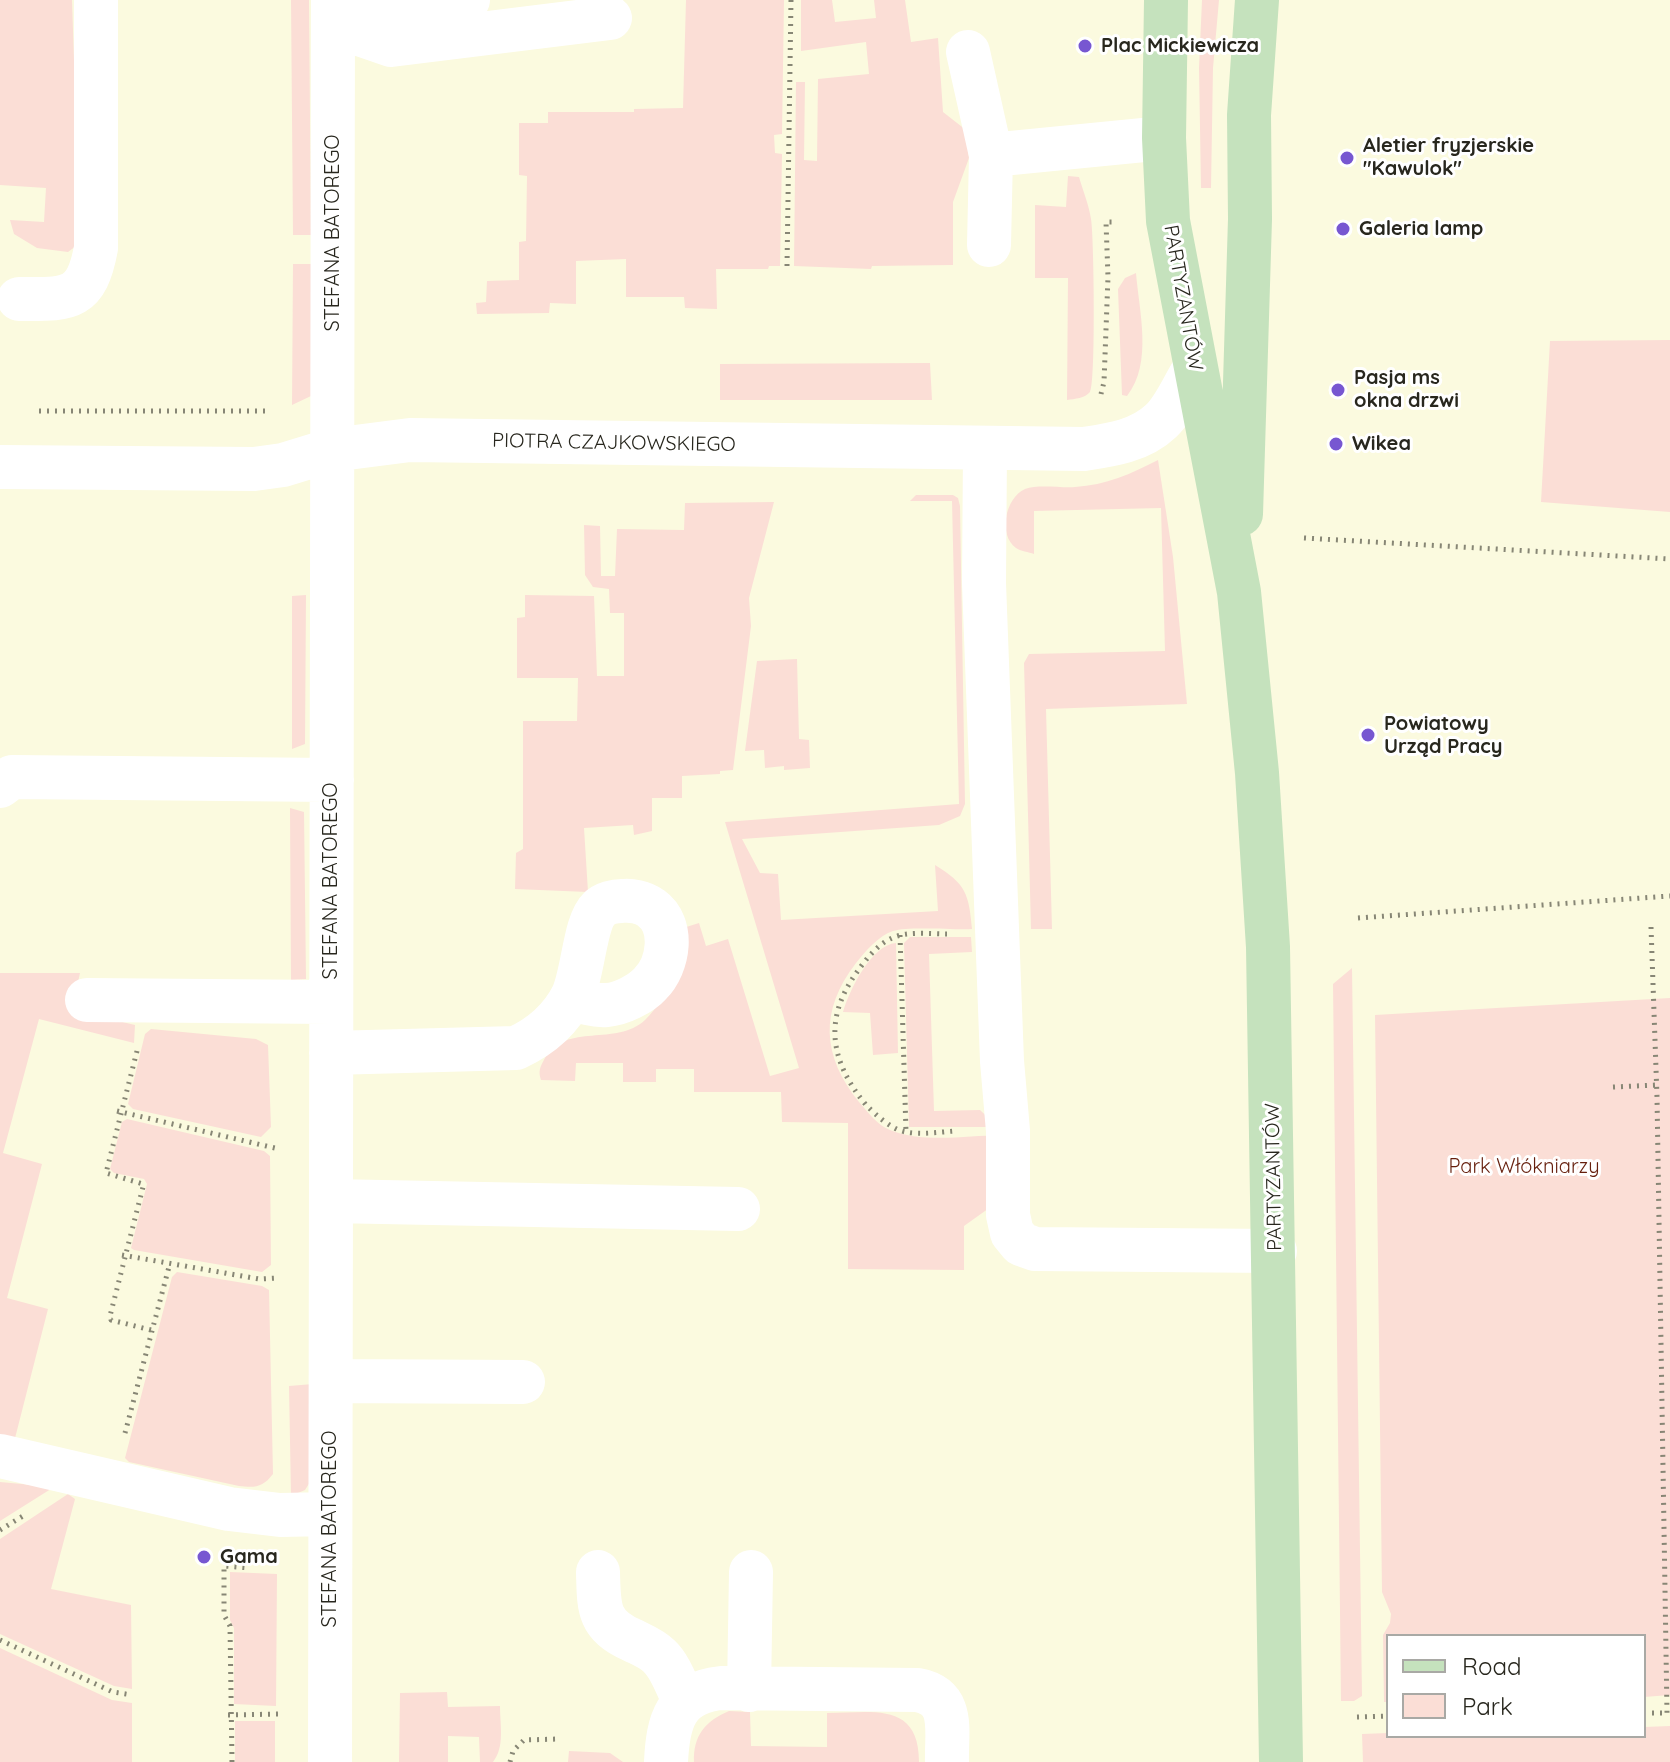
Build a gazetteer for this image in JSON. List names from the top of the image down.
{
  "streets": {
    "main road": ["PARTYZANTÓW"],
    "street": ["STEFANA BATOREGO", "PIOTRA CZAJKOWSKIEGO"]
  },
  "crossings": [
    ["STEFANA BATOREGO", "PIOTRA CZAJKOWSKIEGO"],
    ["PARTYZANTÓW", "PIOTRA CZAJKOWSKIEGO"]
  ],
  "parks": ["Park Włókniarzy"],
  "places": [
    "Plac Mickiewicza",
    "Aletier fryzjerskie \"Kawulok\"",
    "Galeria lamp",
    "Pasja ms okna drzwi",
    "Wikea",
    "Powiatowy Urząd Pracy",
    "Gama"
  ],
  "legend": ["Road", "Park"]
}
